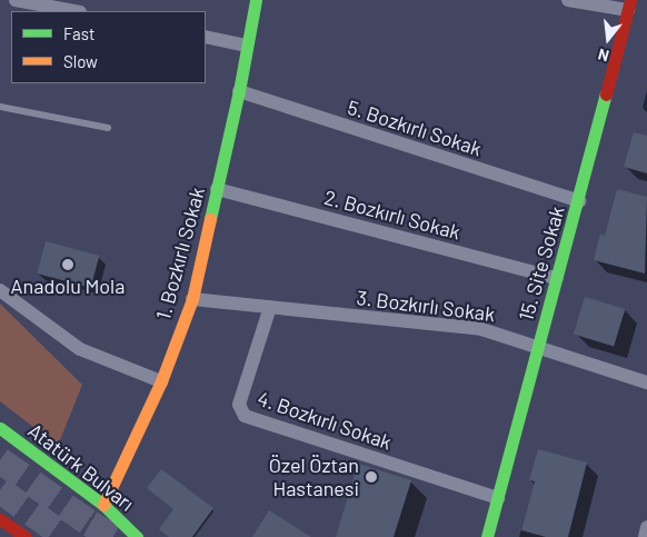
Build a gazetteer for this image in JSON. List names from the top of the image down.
{
  "streets": {
    "main road": ["1. Bozkırlı Sokak", "15. Site Sokak", "Atatürk Bulvarı"],
    "street": [
      "5. Bozkırlı Sokak",
      "2. Bozkırlı Sokak",
      "3. Bozkırlı Sokak",
      "4. Bozkırlı Sokak"
    ]
  },
  "crossings": [
    ["5. Bozkırlı Sokak", "1. Bozkırlı Sokak"],
    ["5. Bozkırlı Sokak", "15. Site Sokak"],
    ["2. Bozkırlı Sokak", "1. Bozkırlı Sokak"],
    ["2. Bozkırlı Sokak", "15. Site Sokak"],
    ["1. Bozkırlı Sokak", "3. Bozkırlı Sokak"],
    ["1. Bozkırlı Sokak", "Atatürk Bulvarı"],
    ["15. Site Sokak", "3. Bozkırlı Sokak"],
    ["15. Site Sokak", "4. Bozkırlı Sokak"],
    ["3. Bozkırlı Sokak", "4. Bozkırlı Sokak"]
  ],
  "places": ["Anadolu Mola", "Özel Öztan Hastanesi"],
  "legend": ["Fast", "Slow"],
  "north": "bottom"
}
